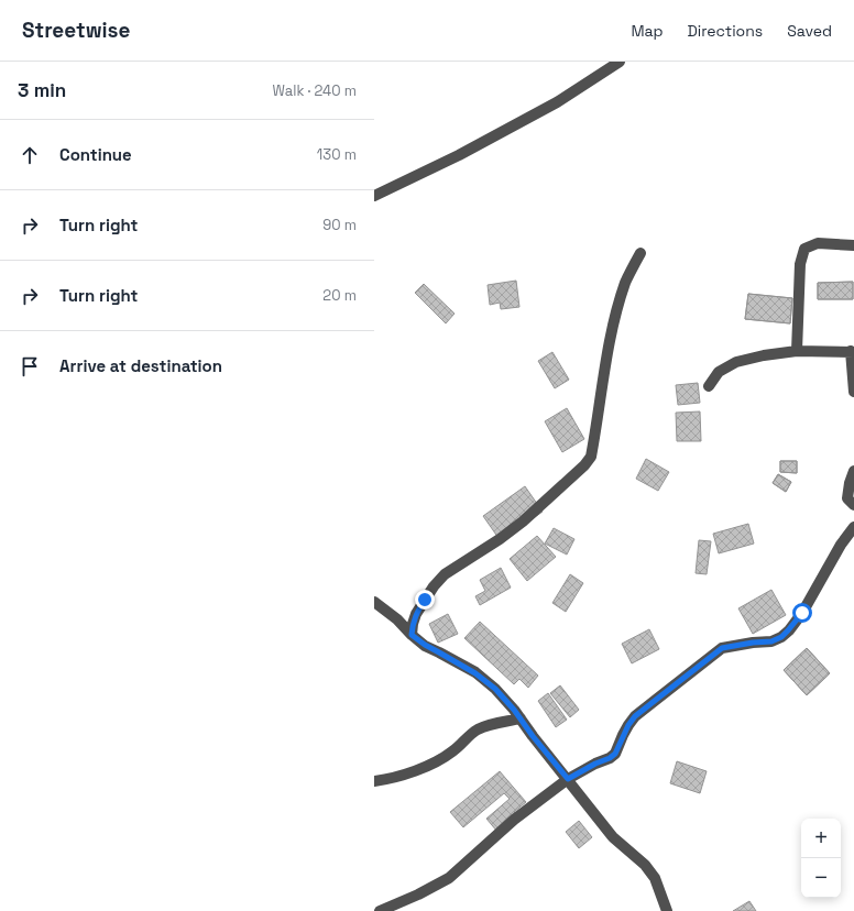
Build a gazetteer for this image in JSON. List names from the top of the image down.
{
  "page": {
    "header": "Streetwise",
    "nav": ["Map", "Directions", "Saved"],
    "heading": ["3 min", "Walk · 240 m"],
    "list": [
      ["Continue", "130 m"],
      ["Turn right", "90 m"],
      ["Turn right", "20 m"],
      "Arrive at destination"
    ],
    "map_buttons": ["+", "−"]
  }
}
